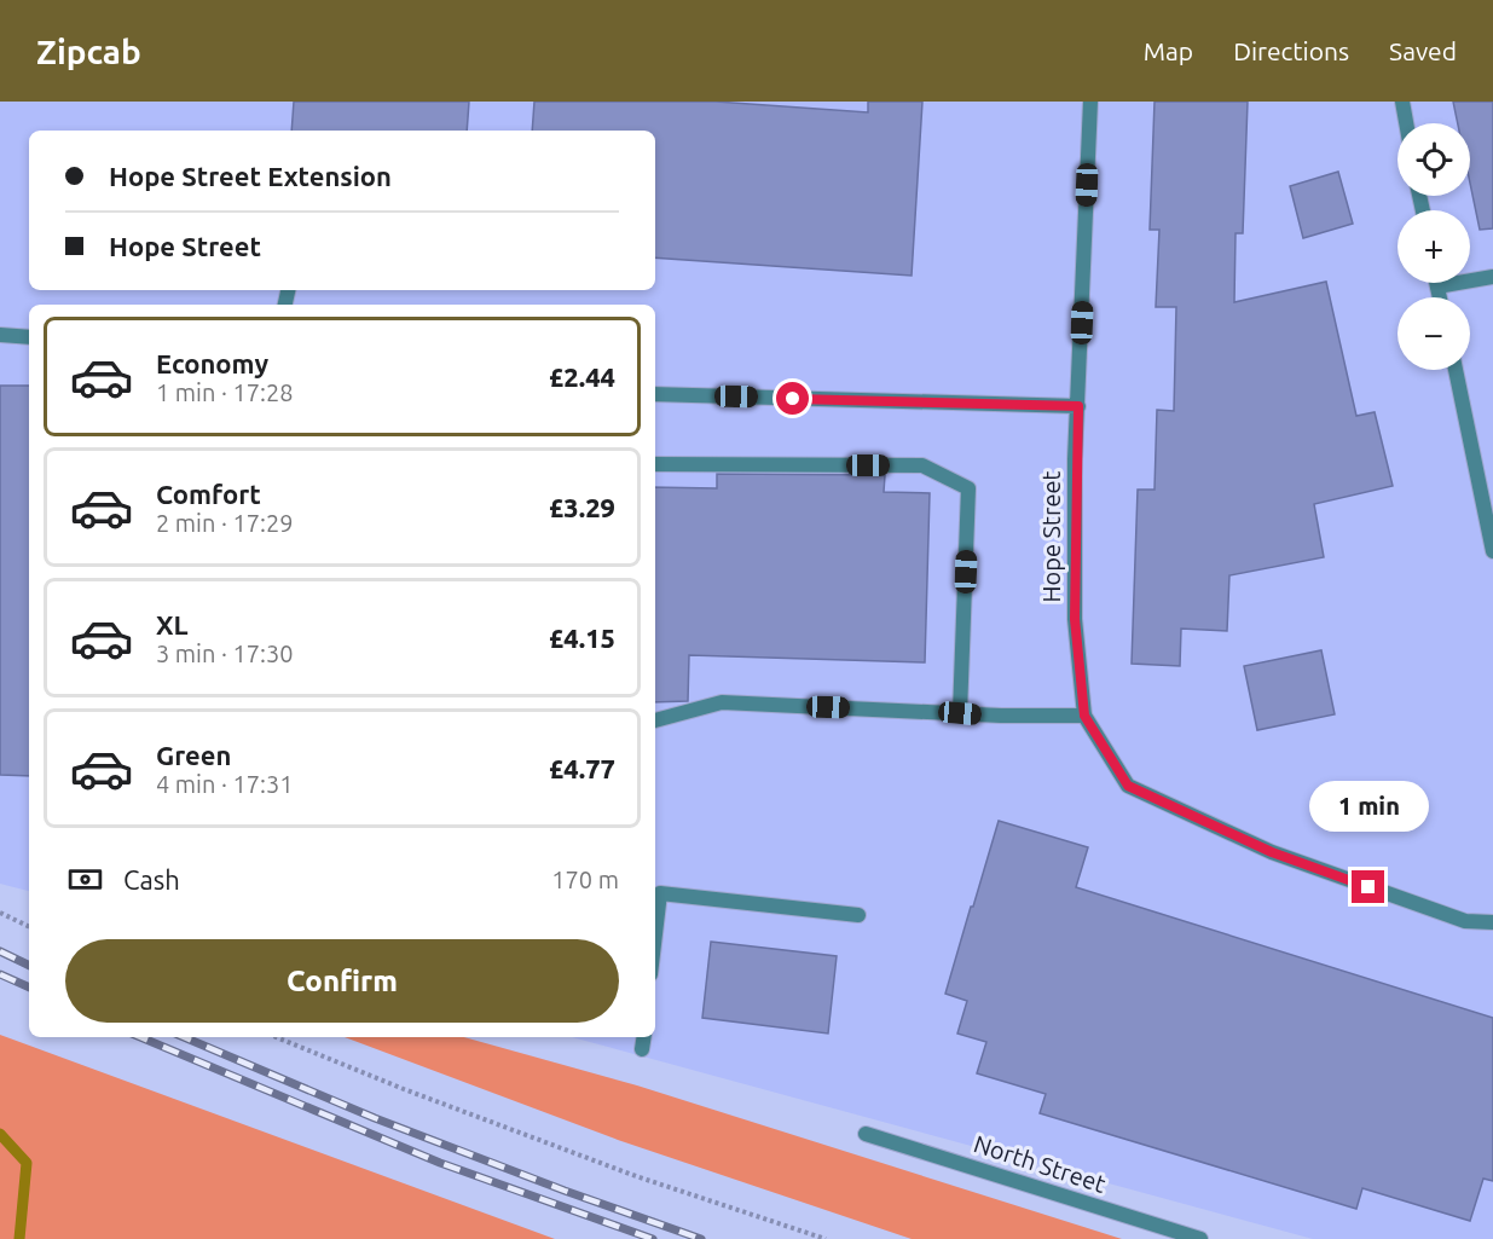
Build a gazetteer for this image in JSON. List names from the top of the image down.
{
  "streets": {
    "street": ["Hope Street", "North Street"]
  },
  "page": {
    "header": "Zipcab",
    "nav": ["Map", "Directions", "Saved"],
    "map_buttons": ["+", "−"],
    "banner": ["Hope Street Extension", "Hope Street"],
    "list": [
      {
        "name": "Economy",
        "note": "1 min · 17:28",
        "value": "£2.44"
      },
      {
        "name": "Comfort",
        "note": "2 min · 17:29",
        "value": "£3.29"
      },
      {
        "name": "XL",
        "note": "3 min · 17:30",
        "value": "£4.15"
      },
      {
        "name": "Green",
        "note": "4 min · 17:31",
        "value": "£4.77"
      }
    ],
    "bubble": "1 min",
    "pay": ["Cash", "170 m"],
    "buttons": "Confirm"
  }
}
